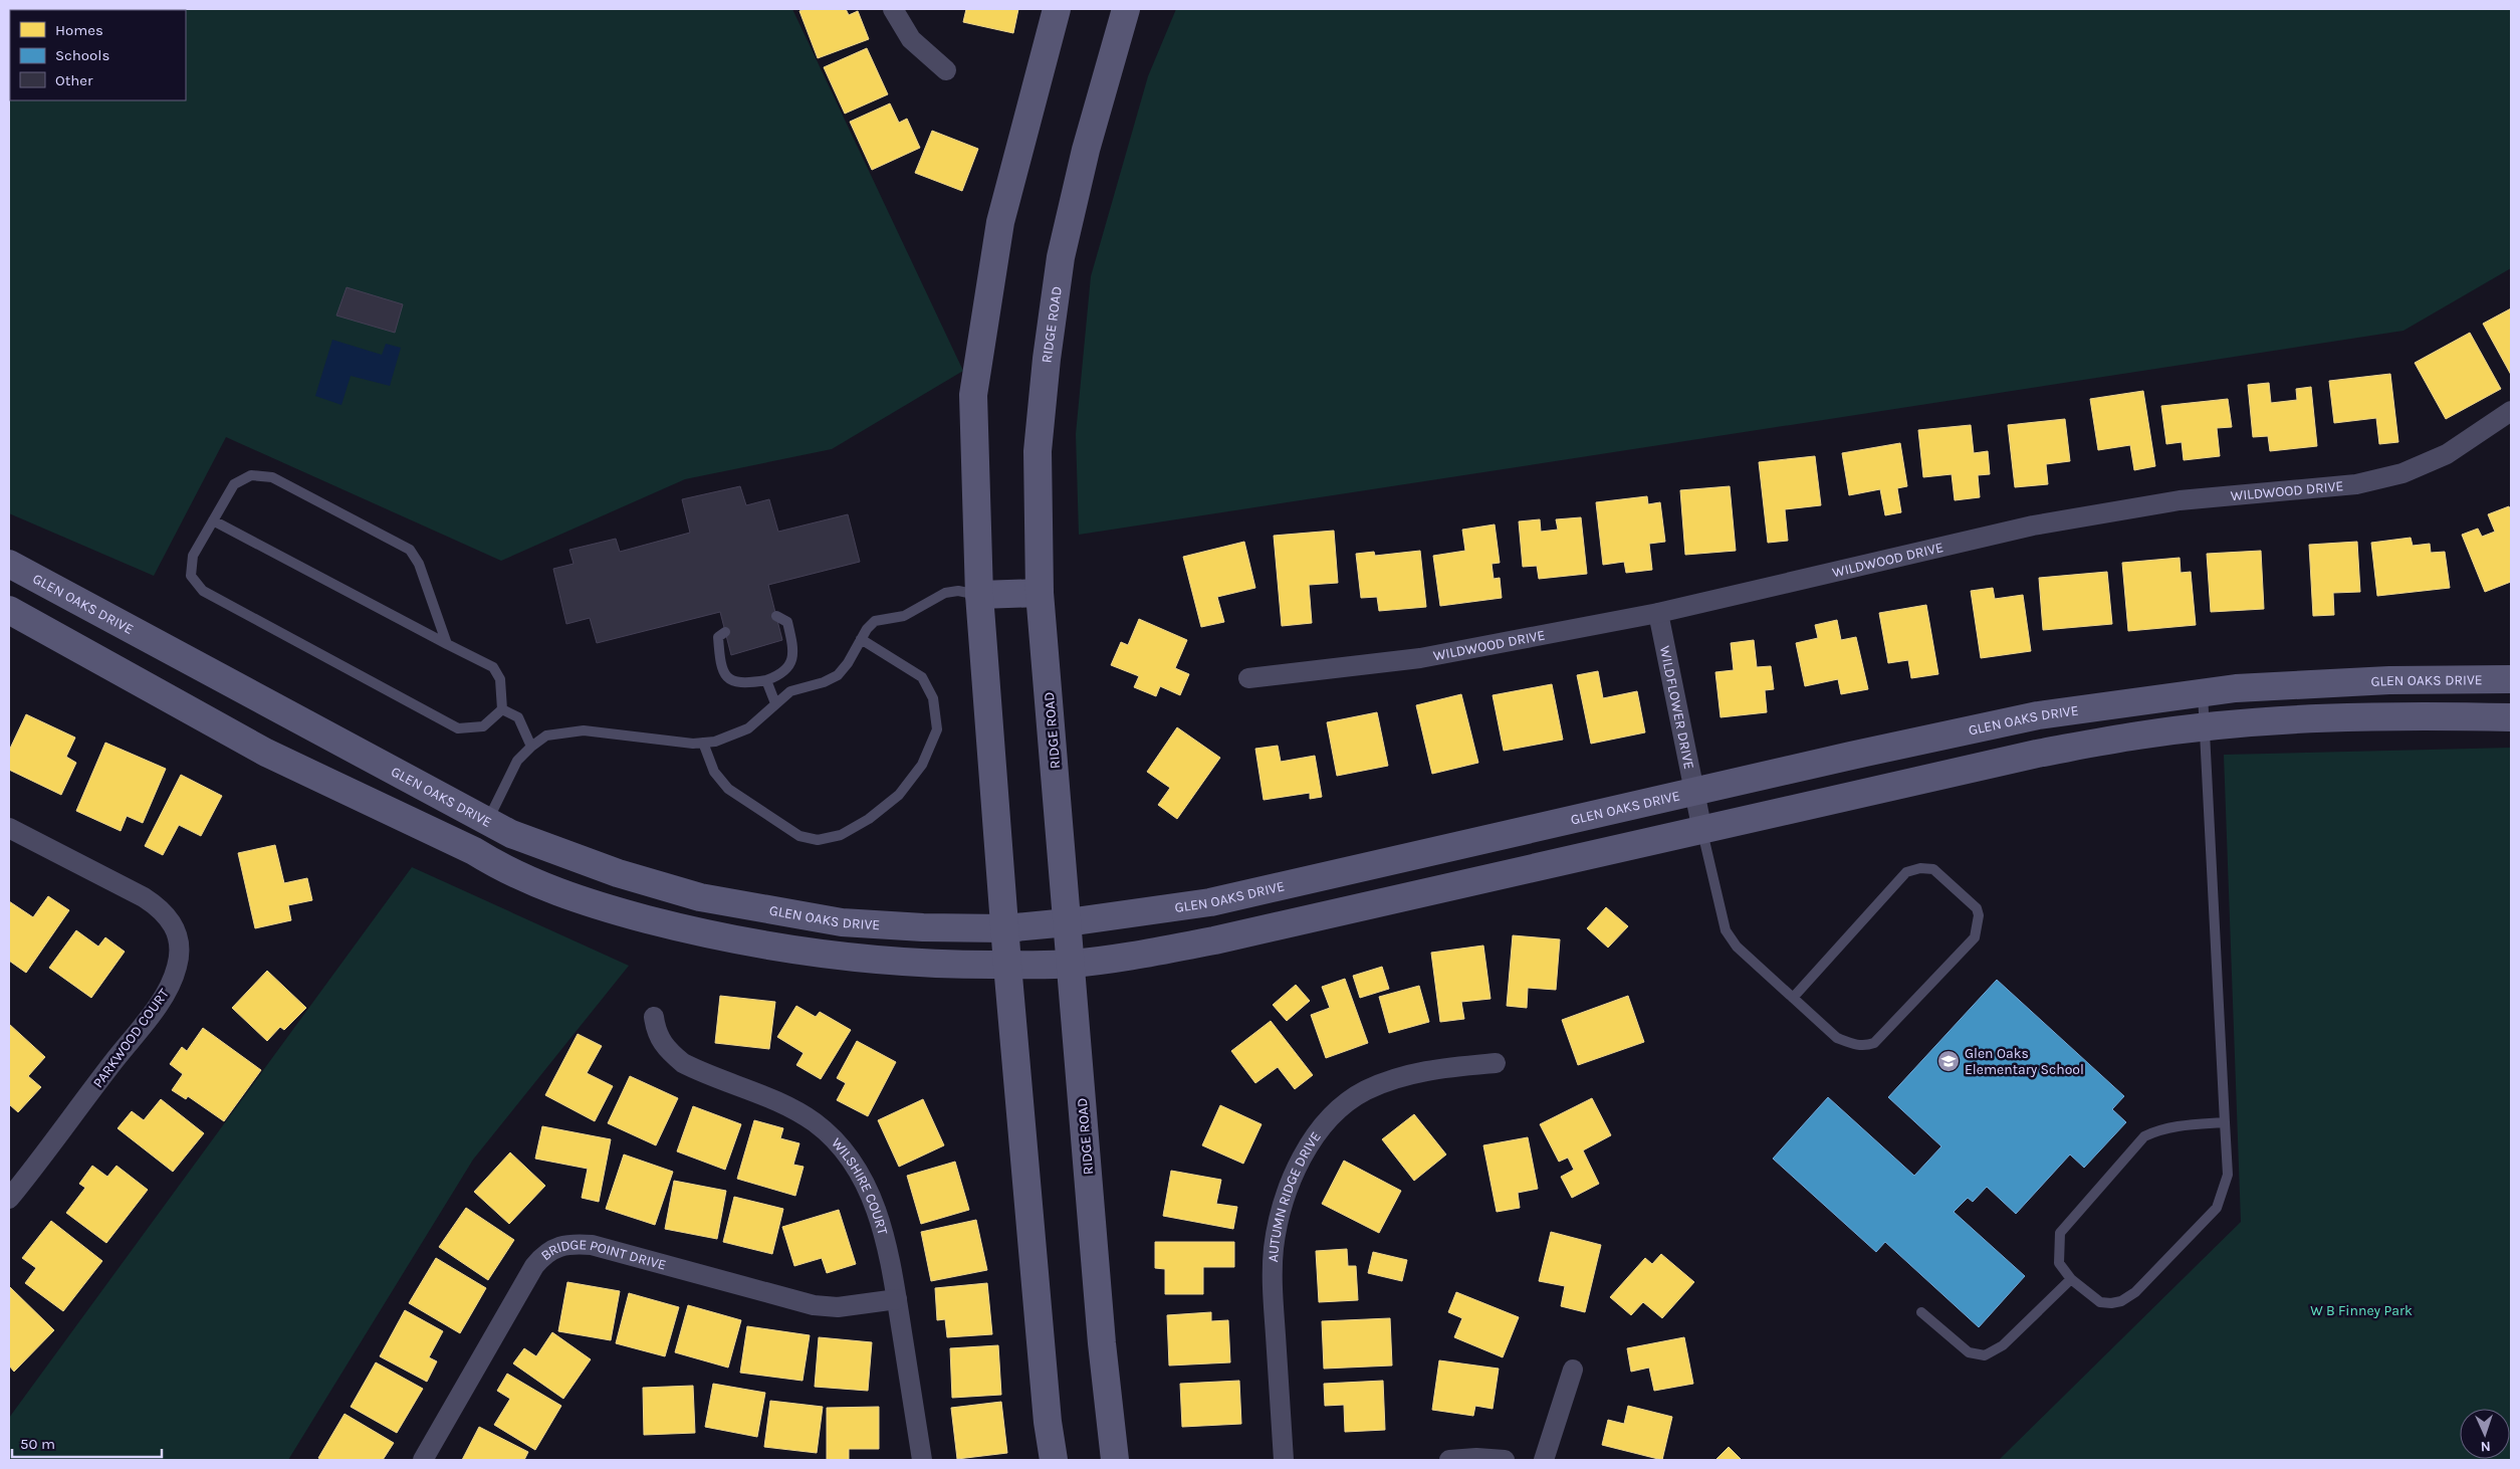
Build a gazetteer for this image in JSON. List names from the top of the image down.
{
  "streets": {
    "street": [
      "RIDGE ROAD",
      "WILDWOOD DRIVE",
      "GLEN OAKS DRIVE",
      "WILDFLOWER DRIVE",
      "PARKWOOD COURT",
      "WILSHIRE COURT",
      "AUTUMN RIDGE DRIVE",
      "BRIDGE POINT DRIVE"
    ]
  },
  "crossings": [
    ["RIDGE ROAD", "GLEN OAKS DRIVE"],
    ["WILDWOOD DRIVE", "WILDFLOWER DRIVE"],
    ["GLEN OAKS DRIVE", "WILDFLOWER DRIVE"],
    ["WILSHIRE COURT", "BRIDGE POINT DRIVE"]
  ],
  "parks": ["W B Finney Park"],
  "places": {
    "school or university": ["Glen Oaks Elementary School"]
  },
  "legend": ["Homes", "Schools", "Other"],
  "scale_bar": "50 m",
  "north": "bottom"
}
